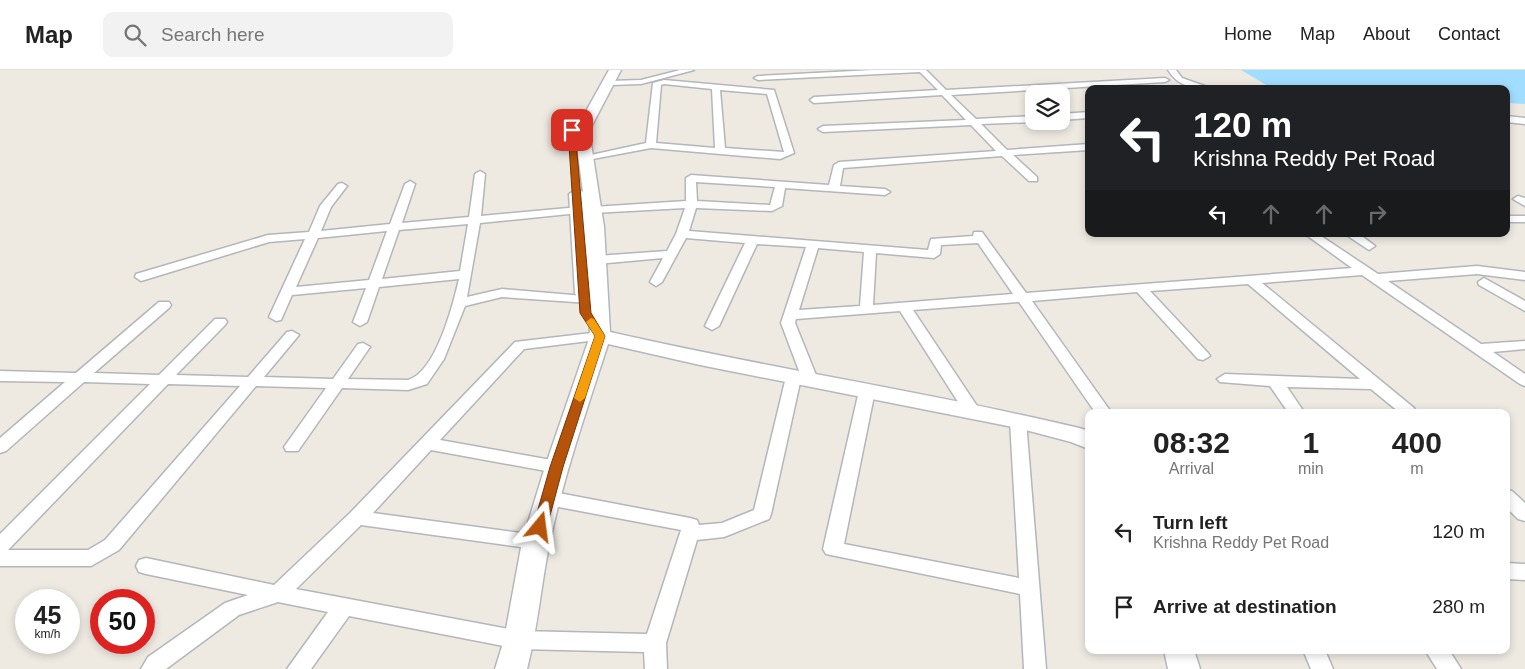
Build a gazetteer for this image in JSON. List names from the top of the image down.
{
  "page": {
    "header": "Map",
    "search": "Search here",
    "nav": [
      "Home",
      "Map",
      "About",
      "Contact"
    ],
    "turn": ["120 m", "Krishna Reddy Pet Road"],
    "eta": [
      "08:32",
      "Arrival",
      "1",
      "min",
      "400",
      "m"
    ],
    "list": [
      {
        "name": "Turn left",
        "note": "Krishna Reddy Pet Road",
        "value": "120 m"
      },
      {
        "name": "Arrive at destination",
        "value": "280 m"
      }
    ],
    "speed": "45 km/h",
    "limit": "50"
  }
}
